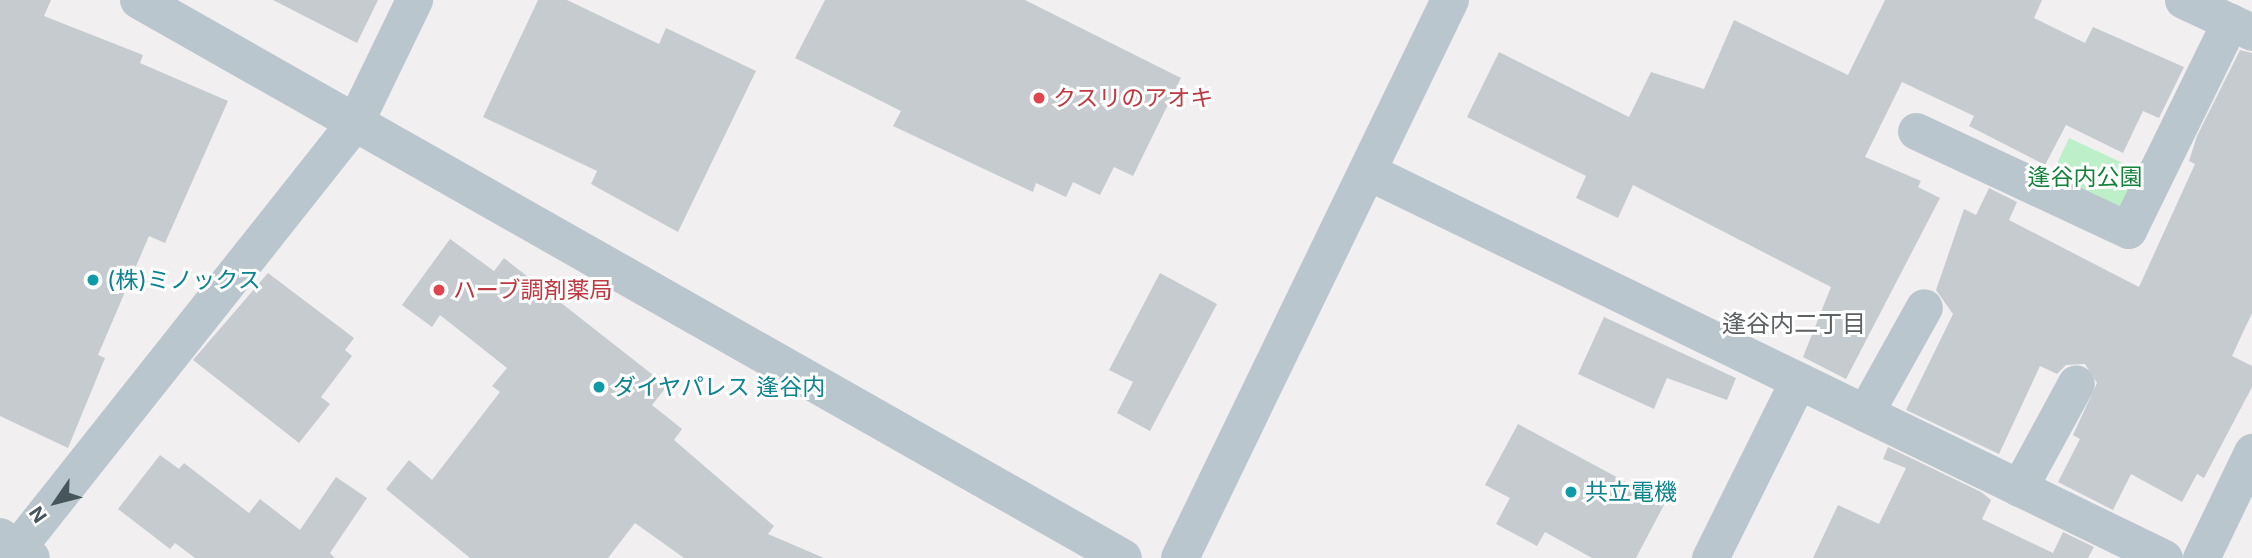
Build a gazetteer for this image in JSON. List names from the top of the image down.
{
  "districts": ["逢谷内二丁目"],
  "parks": ["逢谷内公園"],
  "places": [
    "クスリのアオキ",
    "(株)ミノックス",
    "ハーブ調剤薬局",
    "ダイヤパレス 逢谷内",
    "共立電機"
  ],
  "north": "bottom left"
}
